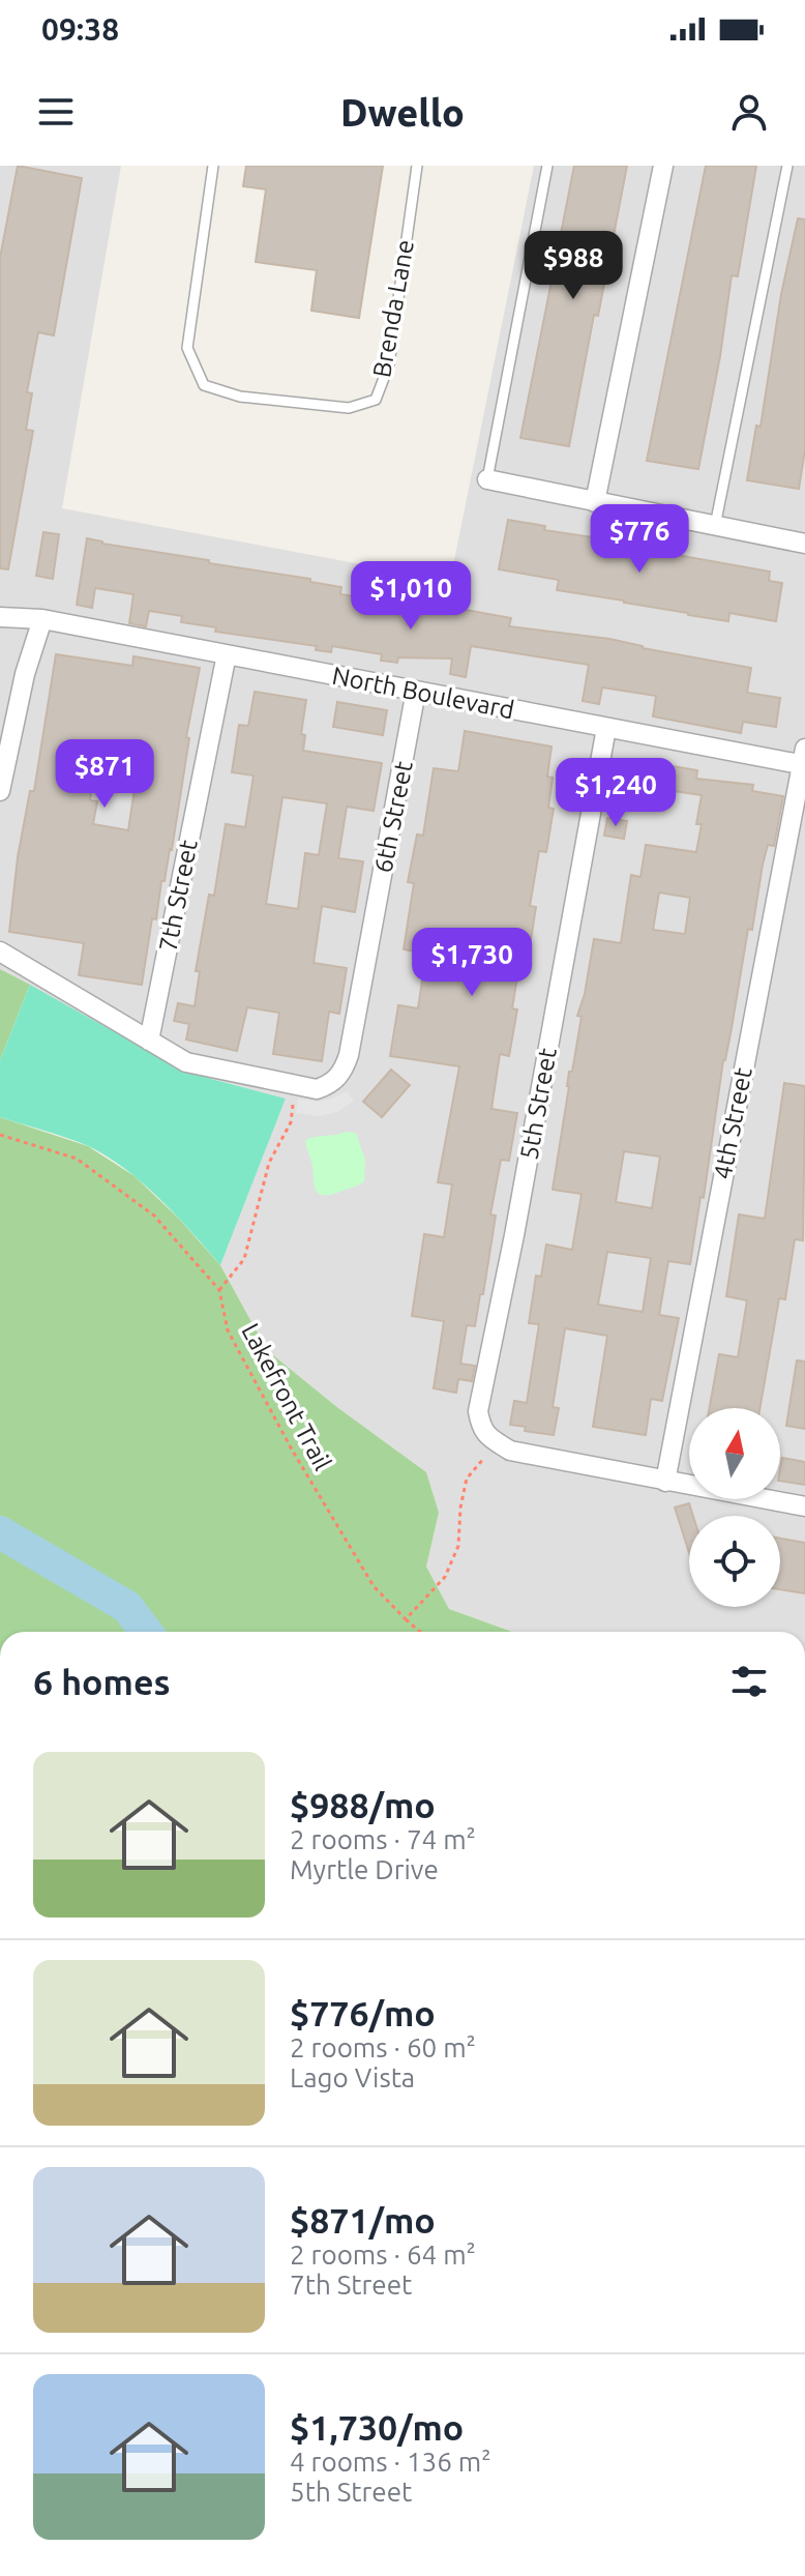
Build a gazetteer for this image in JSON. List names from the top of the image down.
{
  "streets": {
    "street": [
      "North Boulevard",
      "6th Street",
      "7th Street",
      "5th Street",
      "4th Street"
    ],
    "lane": ["Brenda Lane"],
    "path": ["Lakefront Trail"]
  },
  "crossings": [
    ["North Boulevard", "6th Street"],
    ["North Boulevard", "7th Street"],
    ["North Boulevard", "5th Street"],
    ["North Boulevard", "4th Street"]
  ],
  "north": "top",
  "page": {
    "status": "09:38",
    "header": "Dwello",
    "price": [
      "$988",
      "$776",
      "$1,010",
      "$871",
      "$1,240",
      "$1,730"
    ],
    "heading": "6 homes",
    "list": [
      {
        "name": "$988/mo",
        "note": "2 rooms · 74 m² · Myrtle Drive"
      },
      {
        "name": "$776/mo",
        "note": "2 rooms · 60 m² · Lago Vista"
      },
      {
        "name": "$871/mo",
        "note": "2 rooms · 64 m² · 7th Street"
      },
      {
        "name": "$1,730/mo",
        "note": "4 rooms · 136 m² · 5th Street"
      }
    ]
  }
}
